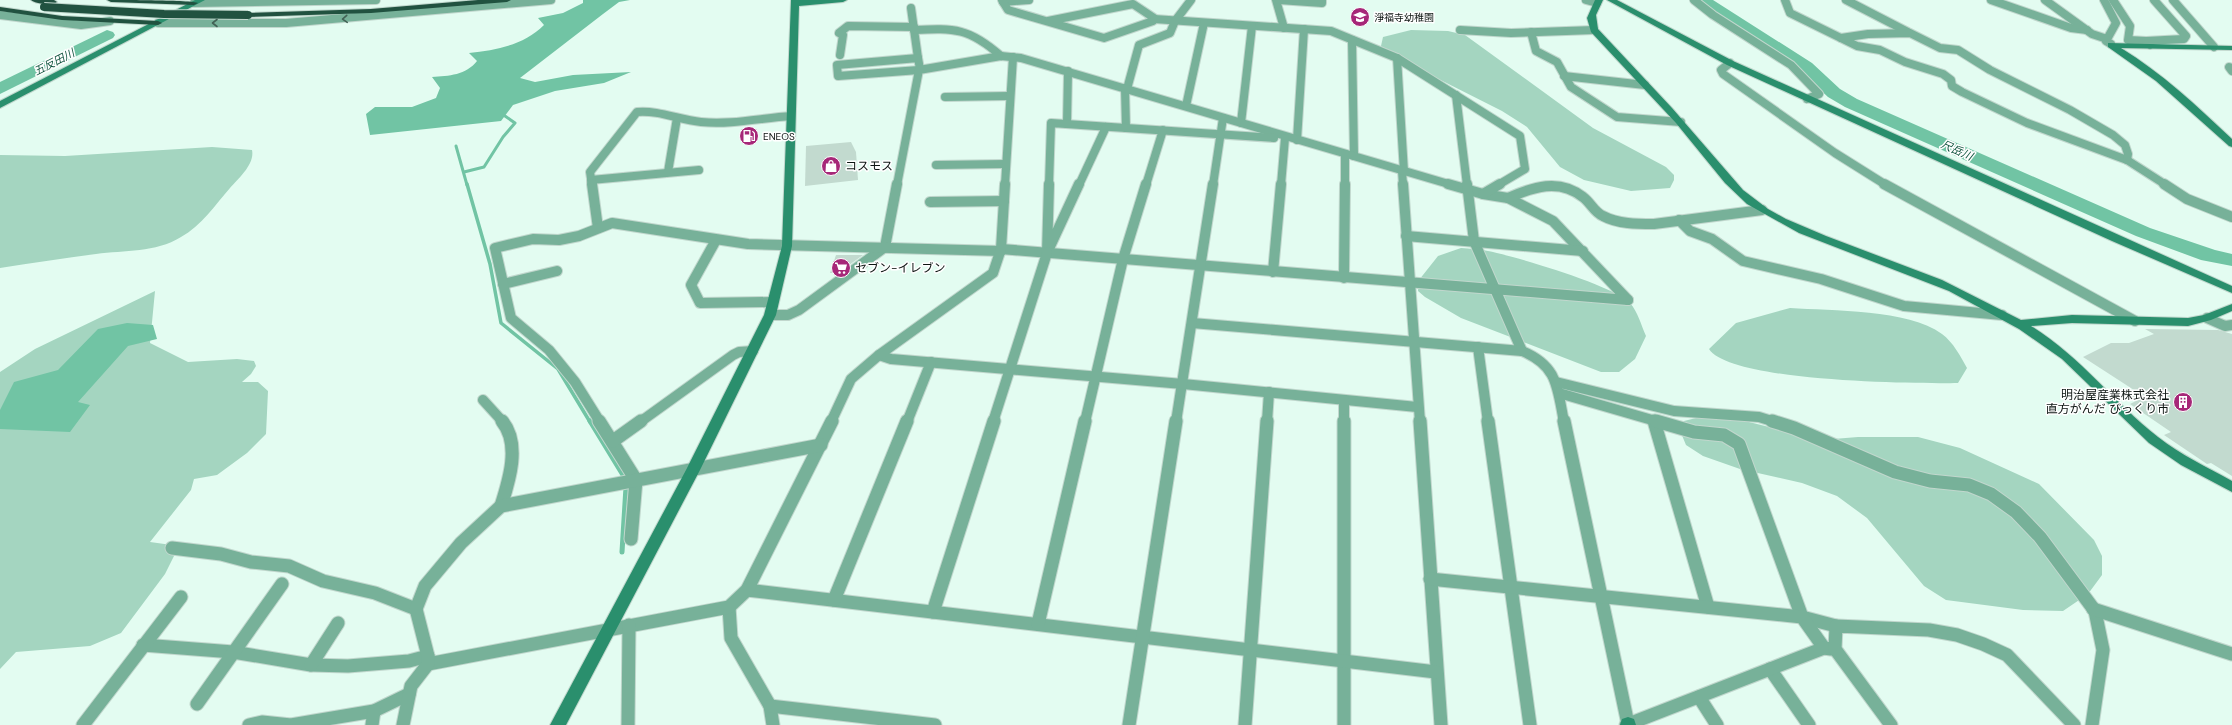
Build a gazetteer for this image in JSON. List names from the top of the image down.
{
  "water": ["五反田川", "尺岳川"],
  "places": {
    "school or university": ["淨福寺幼稚園"],
    "fuel station": ["ENEOS"],
    "shop": ["コスモス"],
    "supermarket": ["セブン-イレブン"],
    "building": ["明治屋産業株式会社 直方がんだ びっくり市"]
  }
}
